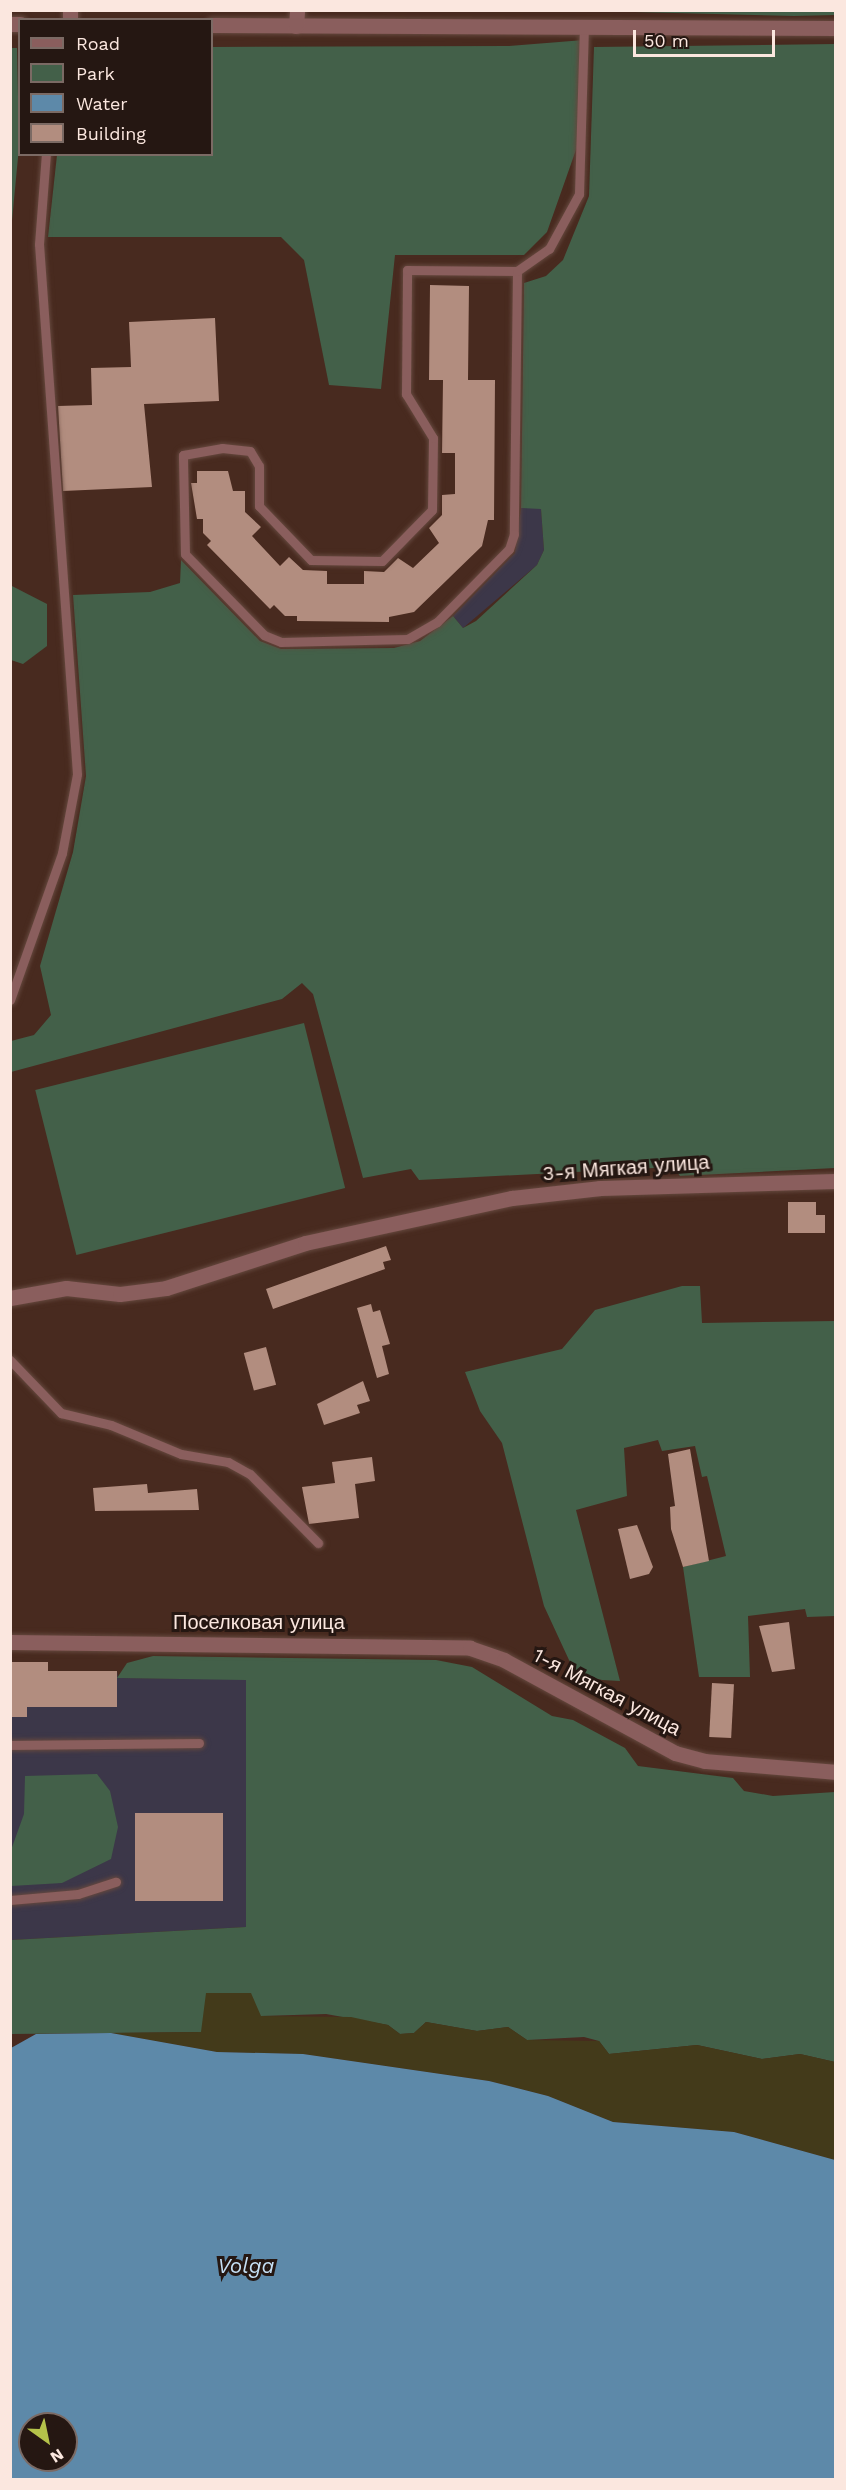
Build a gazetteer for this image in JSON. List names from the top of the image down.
{
  "streets": {
    "street": ["3-я Мягкая улица", "Поселковая улица", "1-я Мягкая улица"]
  },
  "crossings": [
    ["Поселковая улица", "1-я Мягкая улица"]
  ],
  "water": ["Volga"],
  "legend": [
    "Road",
    "Park",
    "Water",
    "Building"
  ],
  "scale_bar": "50 m",
  "north": "bottom right"
}
